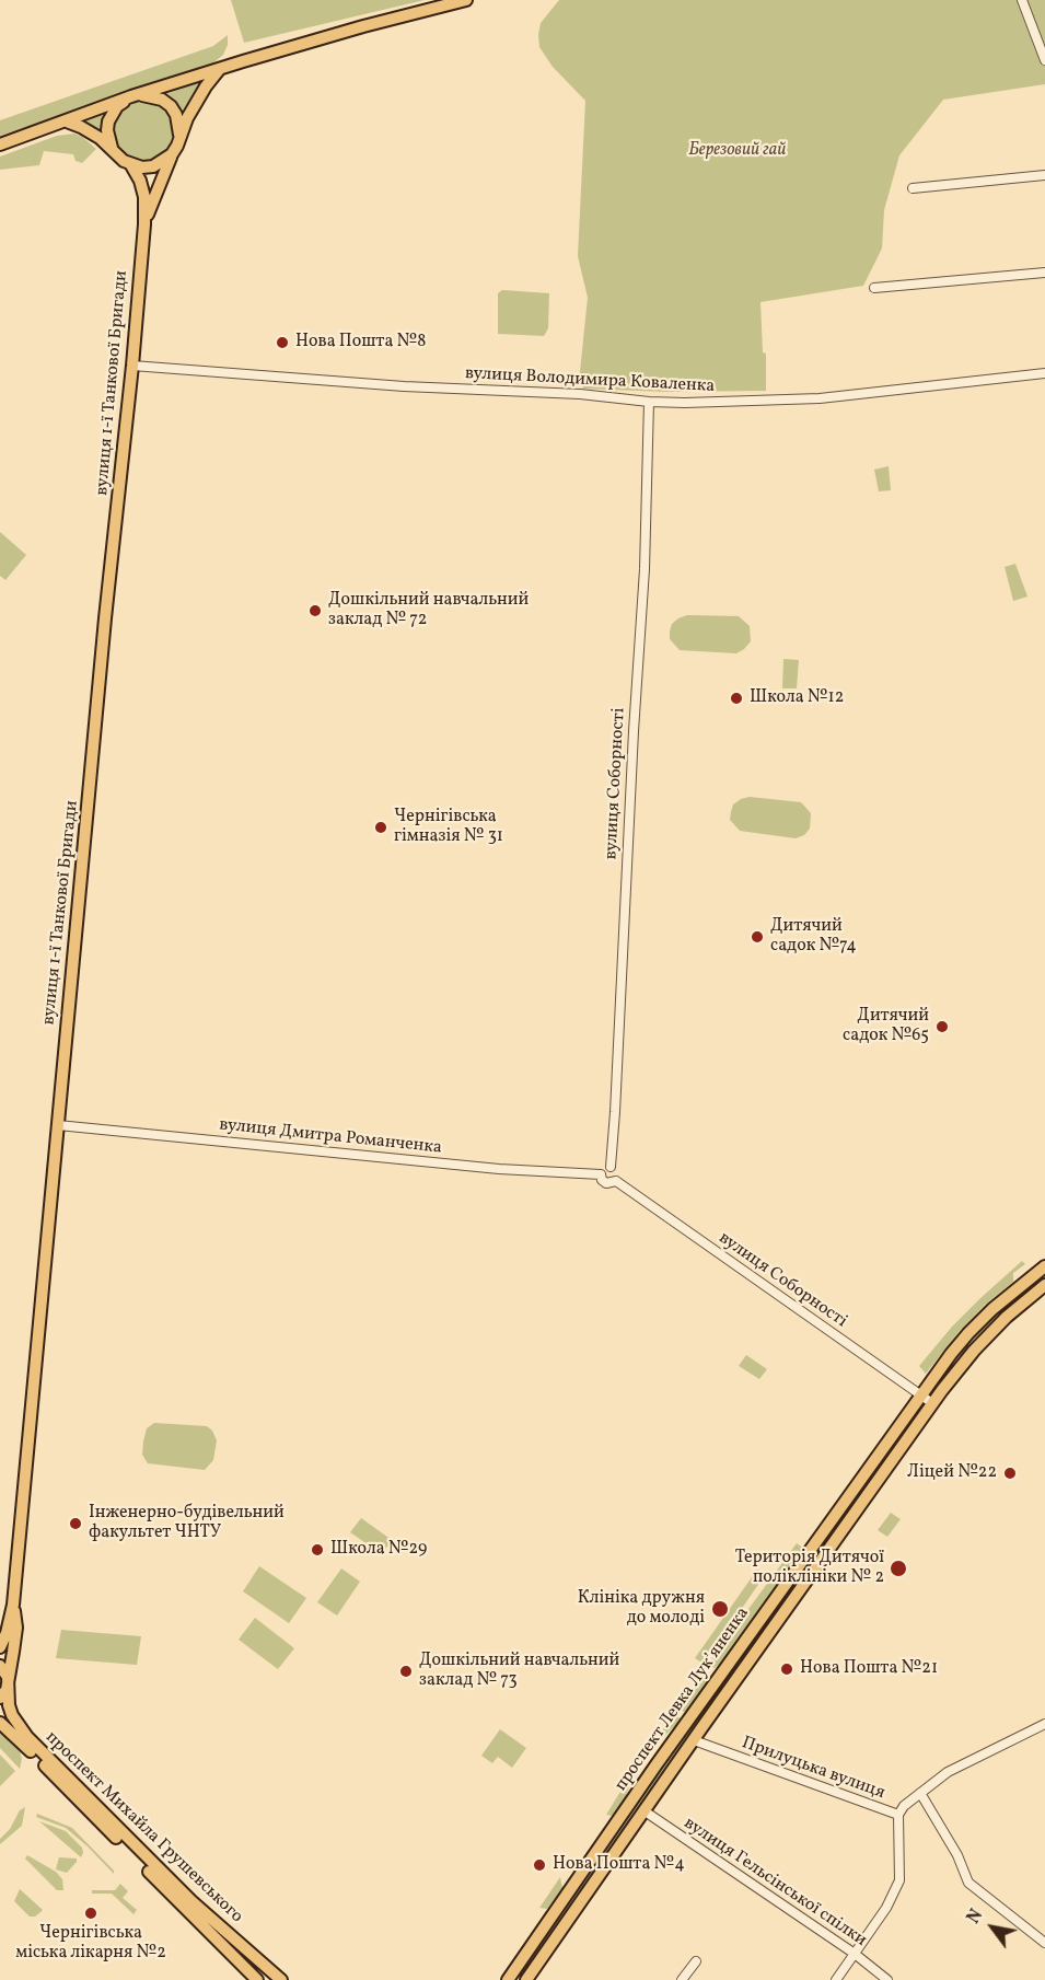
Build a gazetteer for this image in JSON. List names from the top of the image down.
{
  "streets": {
    "main road": ["вулиця 1-ї Танкової Бригади", "проспект Левка Лукʼяненка", "проспект Михайла Грушевського"],
    "street": [
      "вулиця Володимира Коваленка",
      "вулиця Соборності",
      "вулиця Дмитра Романченка",
      "Прилуцька вулиця",
      "вулиця Гельсінської спілки"
    ]
  },
  "crossings": [
    ["вулиця Володимира Коваленка", "вулиця 1-ї Танкової Бригади"],
    ["вулиця Володимира Коваленка", "вулиця Соборності"],
    ["вулиця 1-ї Танкової Бригади", "вулиця Дмитра Романченка"],
    ["вулиця 1-ї Танкової Бригади", "проспект Михайла Грушевського"],
    ["вулиця Соборності", "вулиця Дмитра Романченка"],
    ["вулиця Соборності", "проспект Левка Лукʼяненка"],
    ["проспект Левка Лукʼяненка", "Прилуцька вулиця"],
    ["проспект Левка Лукʼяненка", "вулиця Гельсінської спілки"],
    ["Прилуцька вулиця", "вулиця Гельсінської спілки"]
  ],
  "parks": ["Березовий гай"],
  "places": [
    "Нова Пошта №8",
    "Дошкільний навчальний заклад № 72",
    "Школа №12",
    "Чернігівська гімназія № 31",
    "Дитячий садок №74",
    "Дитячий садок №65",
    "Ліцей №22",
    "Інженерно-будівельний факультет ЧНТУ",
    "Школа №29",
    "Територія Дитячої поліклініки № 2",
    "Клініка дружня до молоді",
    "Нова Пошта №21",
    "Дошкільний навчальний заклад № 73",
    "Нова Пошта №4",
    "Чернігівська міська лікарня №2"
  ],
  "north": "top left"
}
